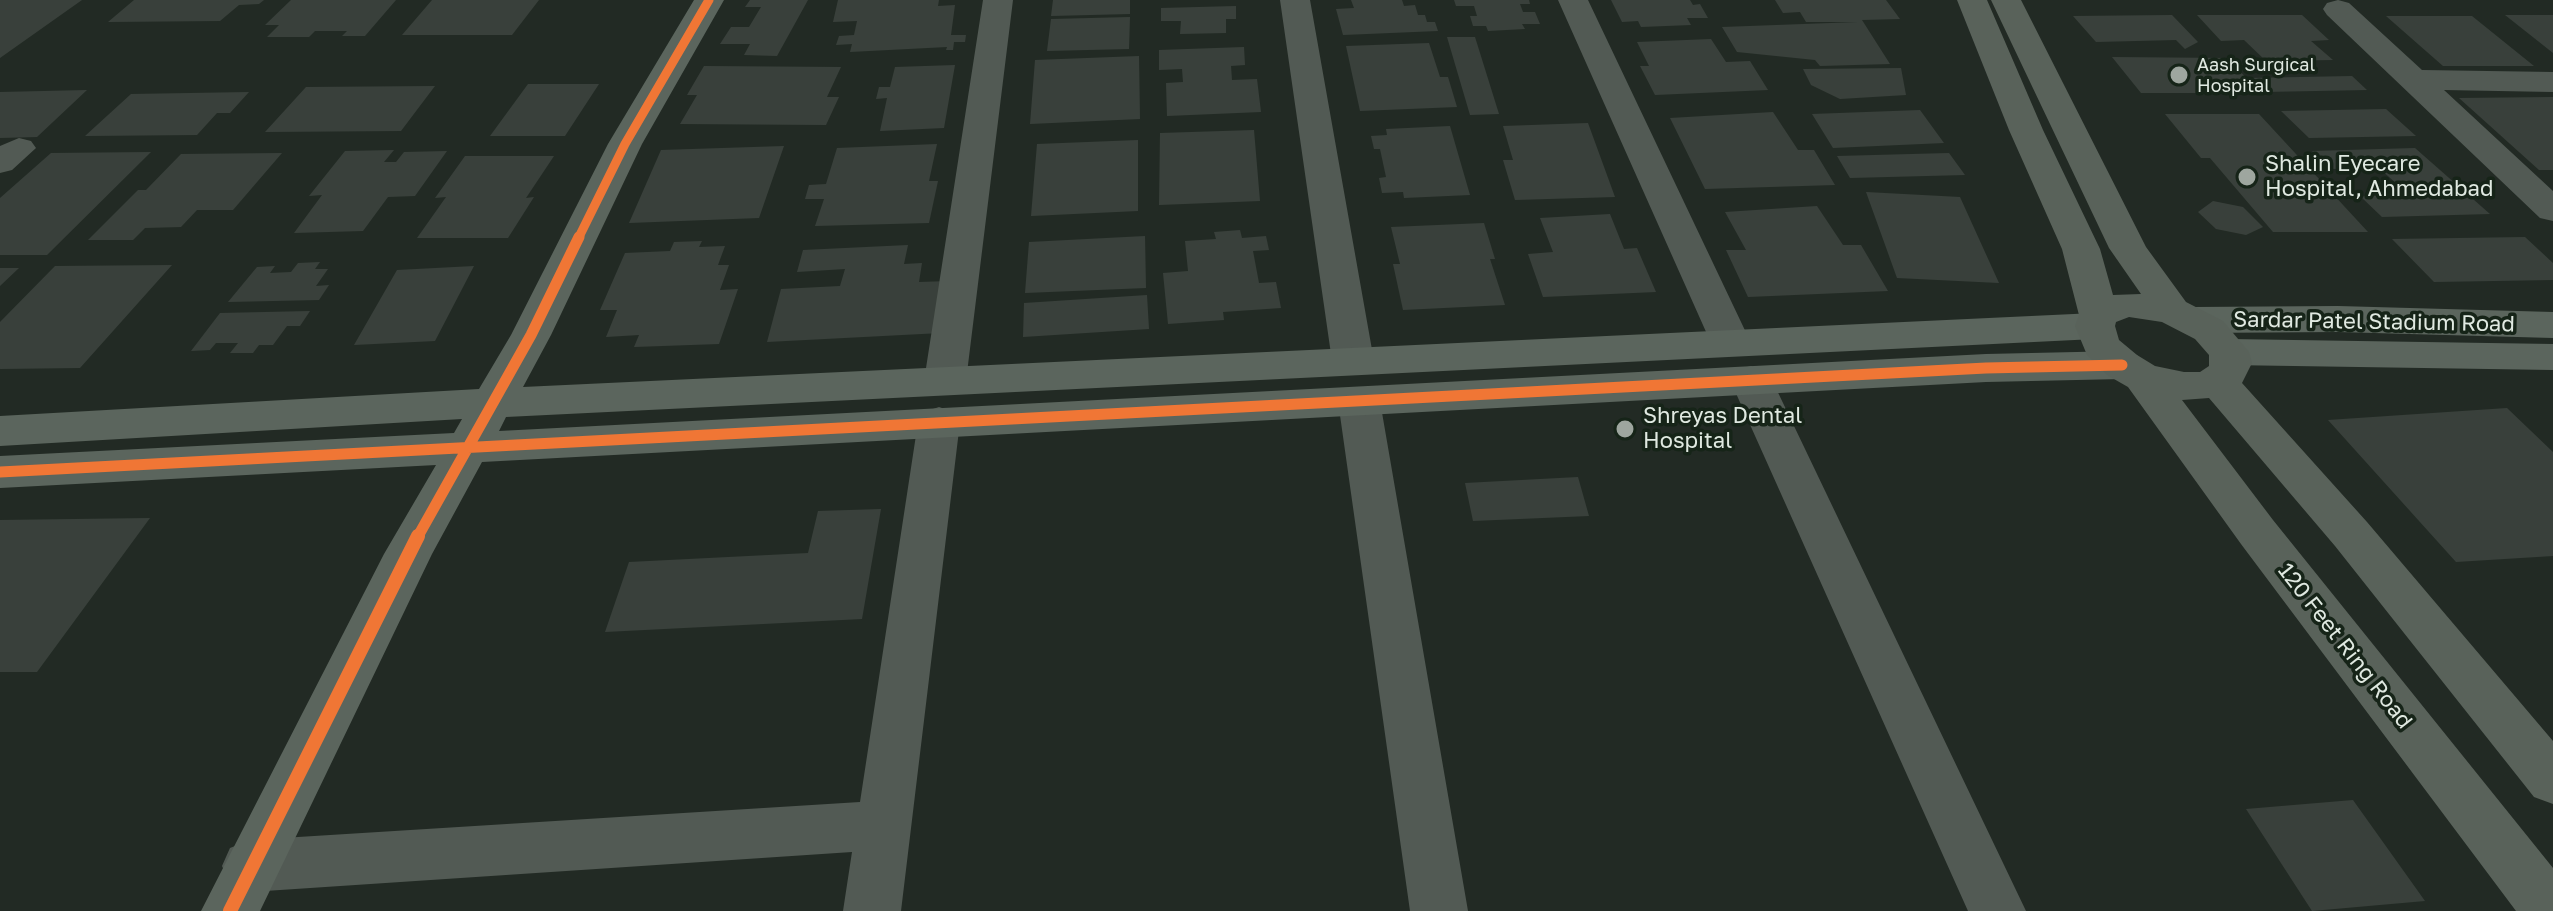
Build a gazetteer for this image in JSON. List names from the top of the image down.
{
  "streets": {
    "main road": ["120 Feet Ring Road"],
    "street": ["Sardar Patel Stadium Road"]
  },
  "places": ["Aash Surgical Hospital", "Shalin Eyecare Hospital, Ahmedabad", "Shreyas Dental Hospital"]
}
